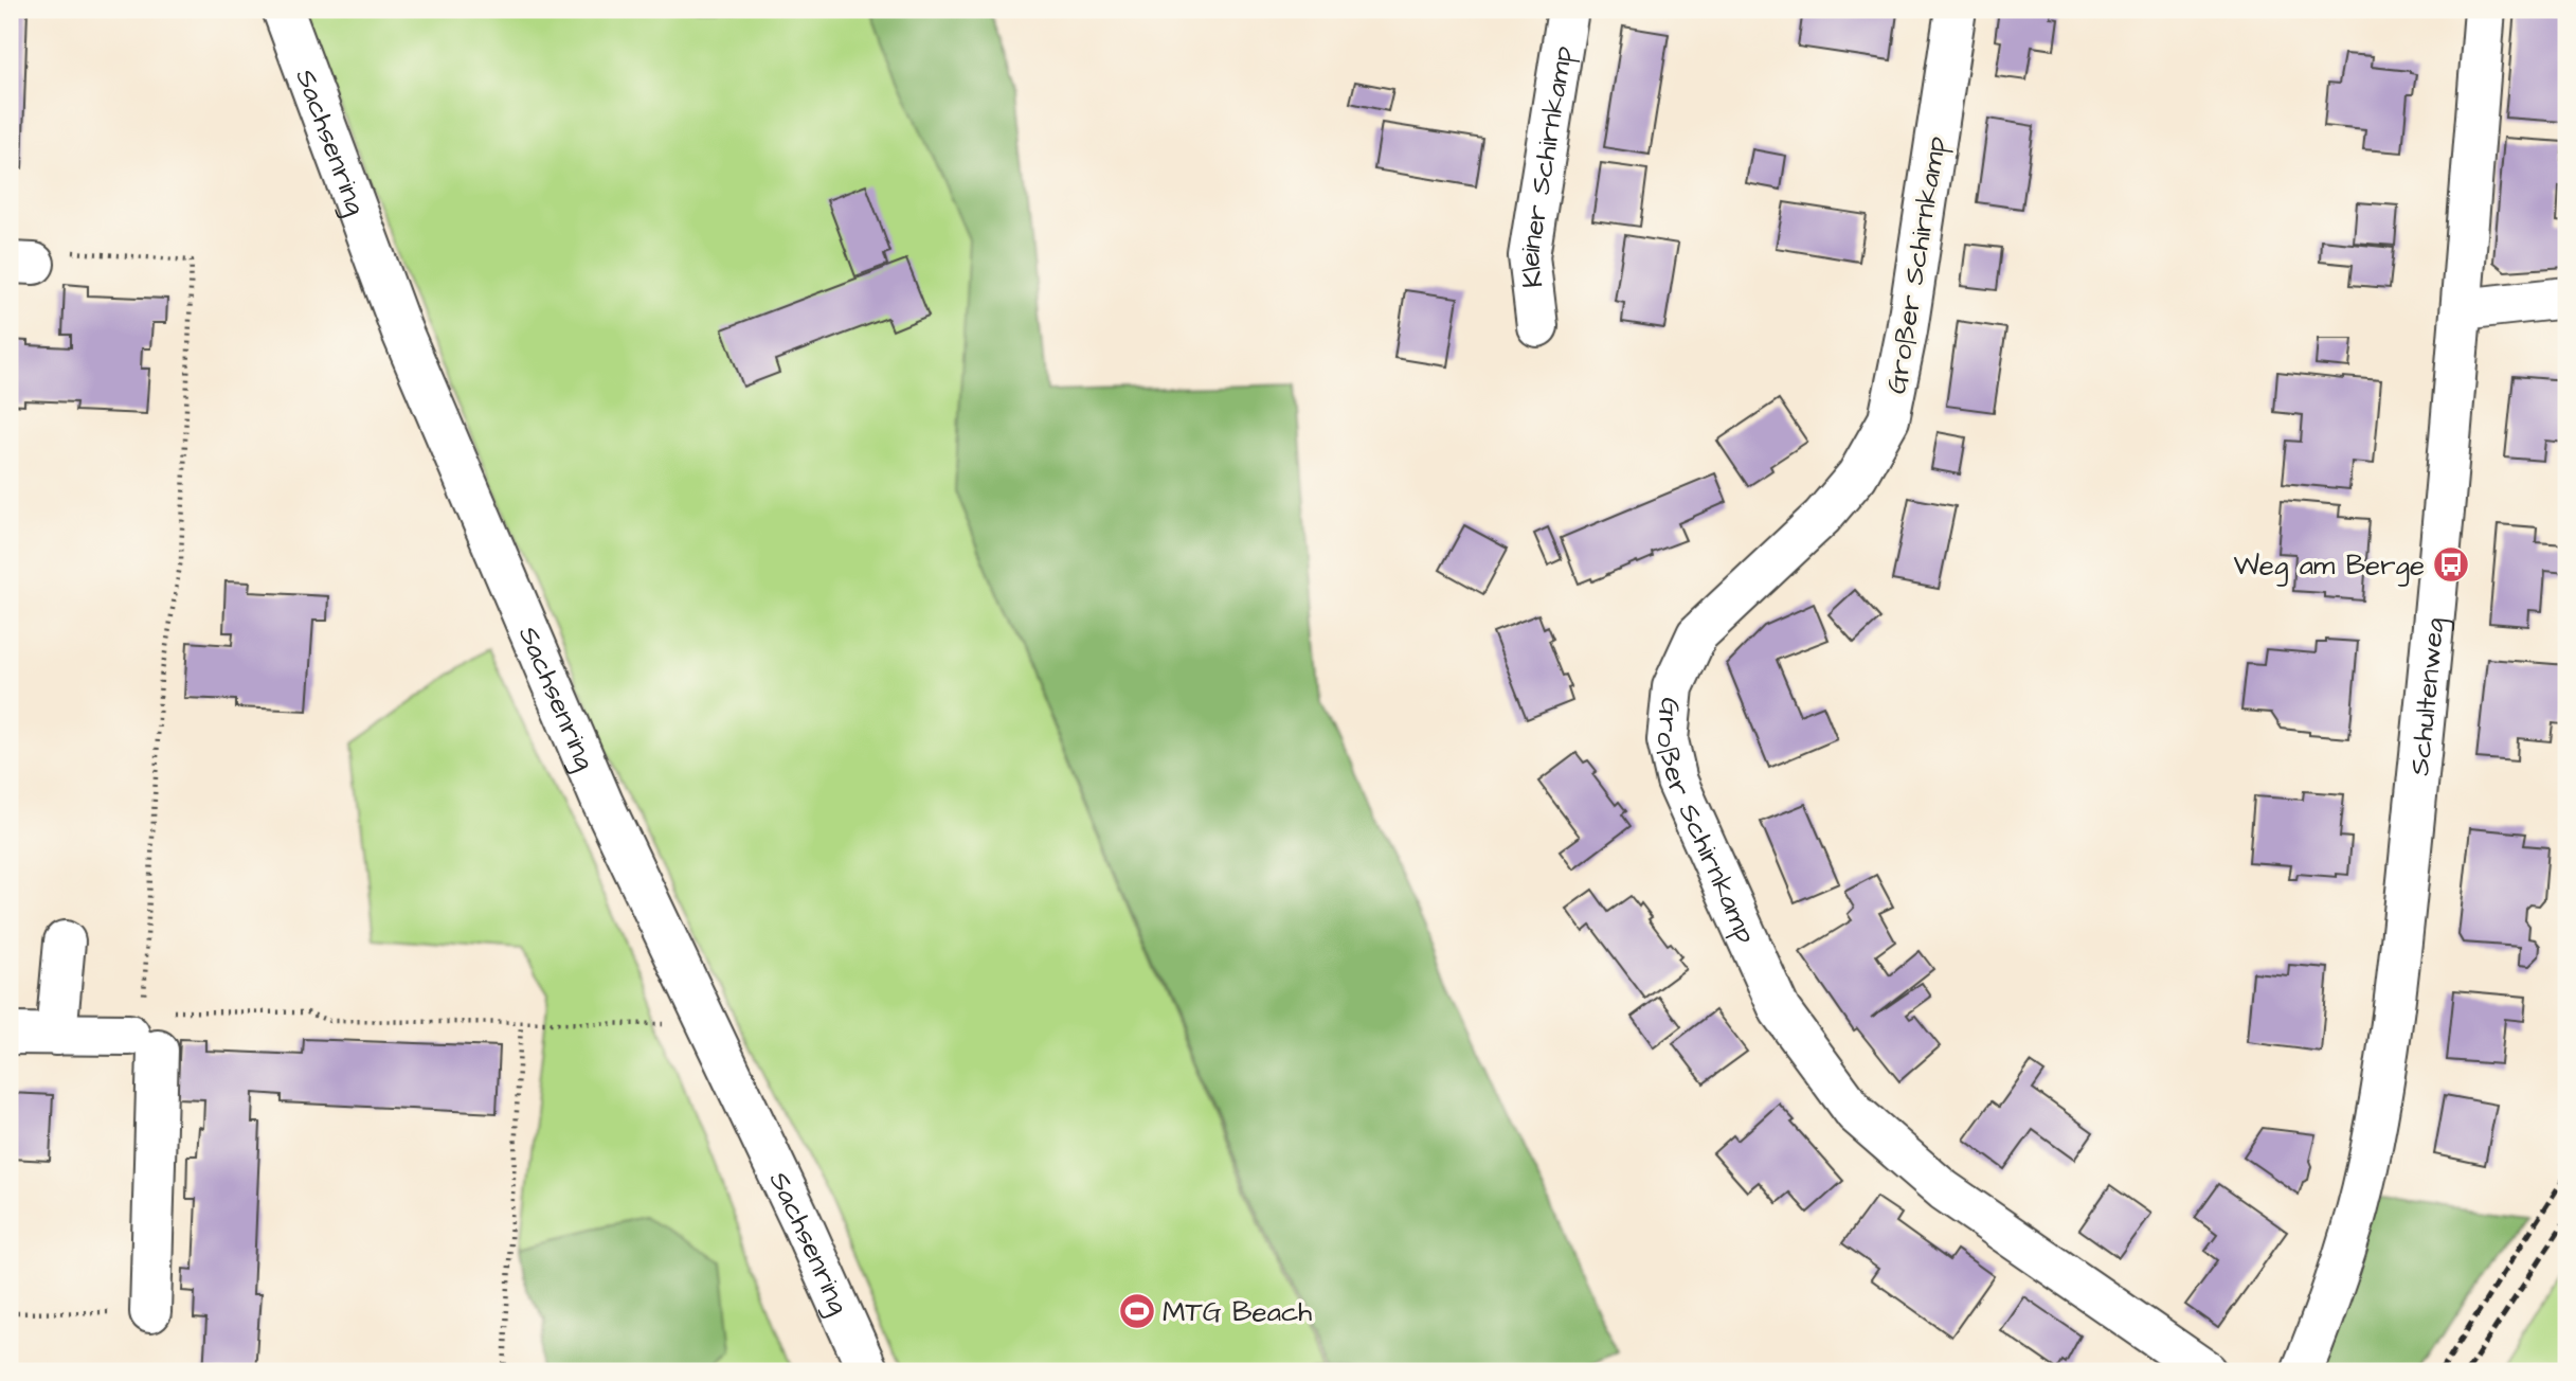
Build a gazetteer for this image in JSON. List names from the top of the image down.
{
  "streets": {
    "street": [
      "Sachsenring",
      "Kleiner Schirnkamp",
      "Großer Schirnkamp",
      "Schultenweg"
    ]
  },
  "places": {
    "bus stop": ["Weg am Berge"],
    "sports": ["MTG Beach"]
  }
}
